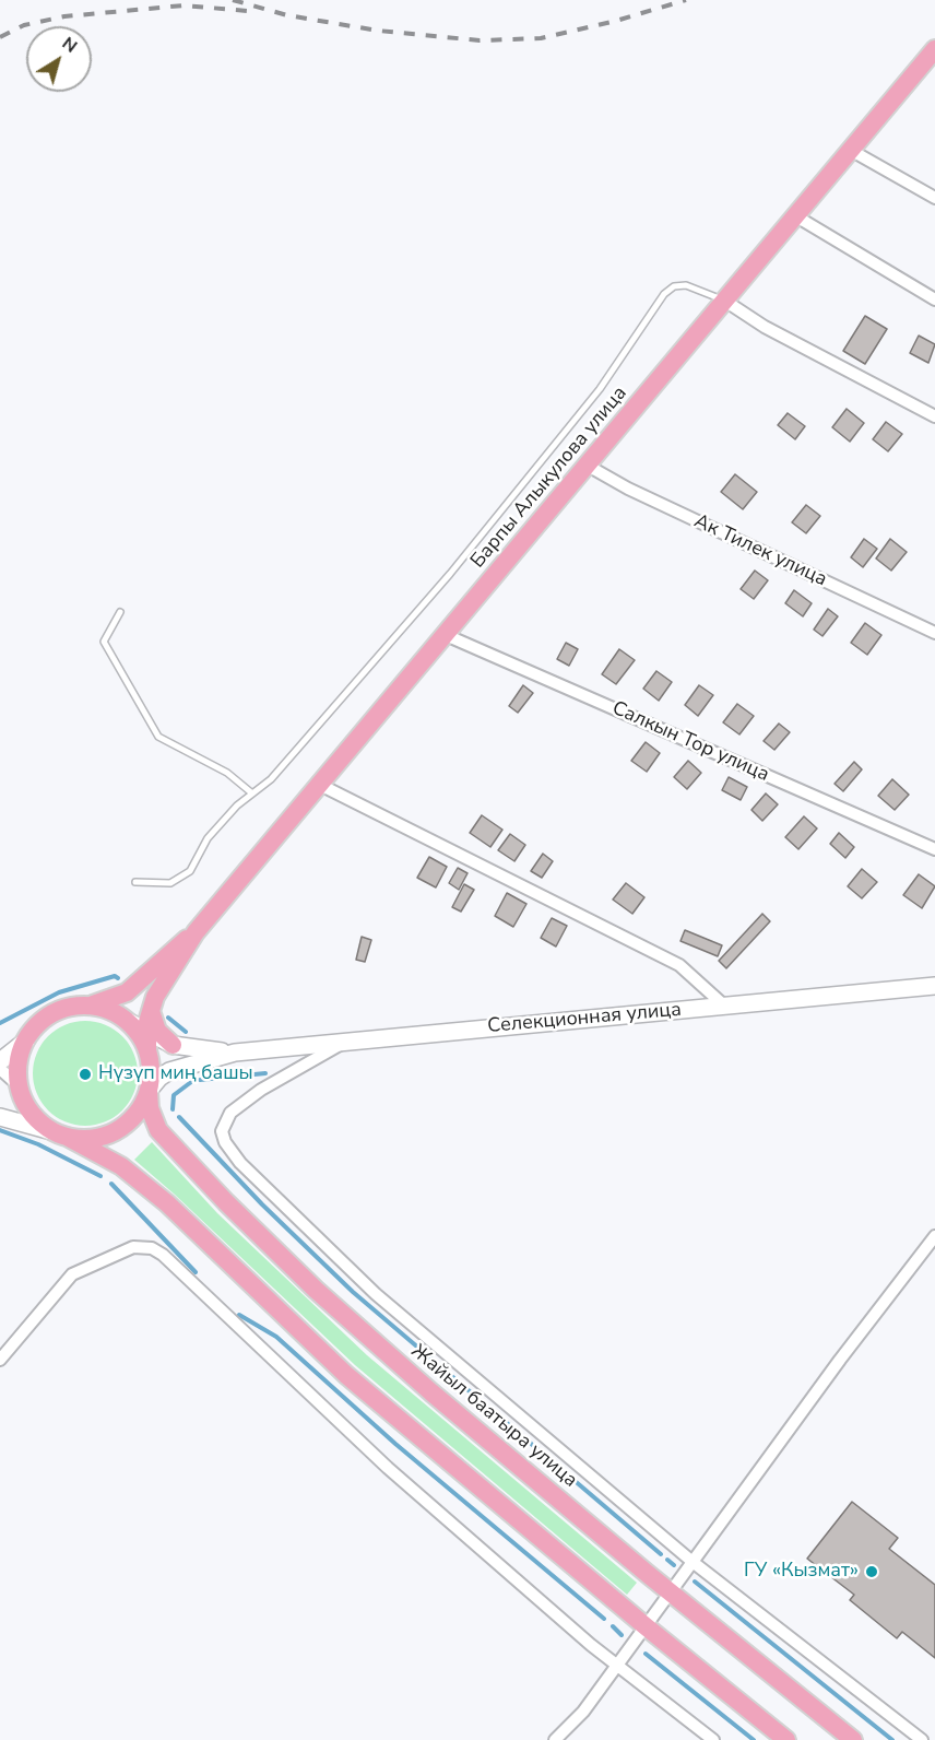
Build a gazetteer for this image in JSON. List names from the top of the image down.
{
  "streets": {
    "main road": ["Барпы Алыкулова улица", "Жайыл баатыра улица"],
    "street": ["Ак Тилек улица", "Салкын Тор улица", "Селекционная улица"]
  },
  "crossings": [
    ["Барпы Алыкулова улица", "Ак Тилек улица"],
    ["Барпы Алыкулова улица", "Салкын Тор улица"],
    ["Барпы Алыкулова улица", "Селекционная улица"],
    ["Барпы Алыкулова улица", "Жайыл баатыра улица"],
    ["Селекционная улица", "Жайыл баатыра улица"]
  ],
  "places": ["Нүзүп миң башы", "ГУ «Кызмат»"],
  "north": "top right"
}
